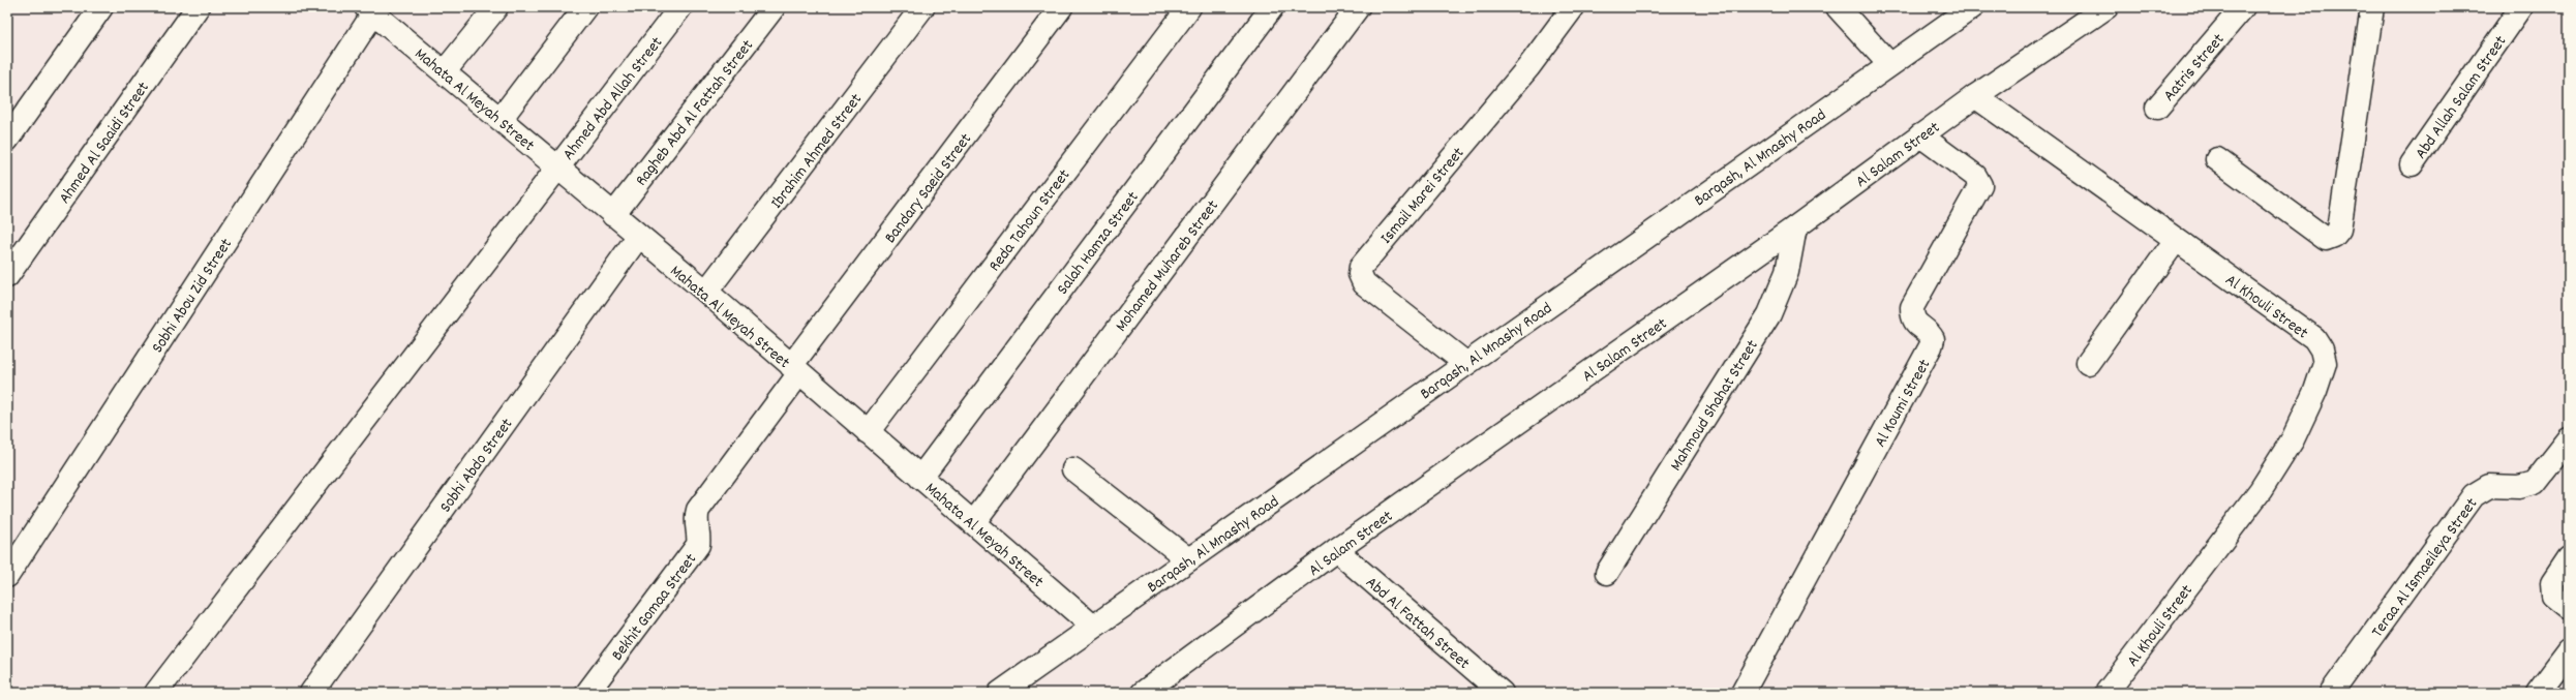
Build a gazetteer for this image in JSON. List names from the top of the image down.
{
  "streets": {
    "street": [
      "Aatris Street",
      "Abd Allah Salam Street",
      "Ahmed Abd Allah Street",
      "Mahata Al Meyah Street",
      "Ragheb Abd Al Fattah Street",
      "Ahmed Al Saaidi Street",
      "Ibrahim Ahmed Street",
      "Al Salam Street",
      "Barqash, Al Mnashy Road",
      "Bandary Saeid Street",
      "Ismail Marei Street",
      "Reda Tahoun Street",
      "Salah Hamza Street",
      "Mohamed Muhareb Street",
      "Sobhi Abou Zid Street",
      "Al Khouli Street",
      "Al Koumi Street",
      "Mahmoud Shahat Street",
      "Sobhi Abdo Street",
      "Teraa Al Ismaeileya Street",
      "Bekhit Gomaa Street",
      "Abd Al Fattah Street"
    ]
  },
  "crossings": [
    ["Ahmed Abd Allah Street", "Mahata Al Meyah Street"],
    ["Mahata Al Meyah Street", "Ragheb Abd Al Fattah Street"],
    ["Mahata Al Meyah Street", "Ibrahim Ahmed Street"],
    ["Mahata Al Meyah Street", "Barqash, Al Mnashy Road"],
    ["Mahata Al Meyah Street", "Bandary Saeid Street"],
    ["Mahata Al Meyah Street", "Reda Tahoun Street"],
    ["Mahata Al Meyah Street", "Salah Hamza Street"],
    ["Mahata Al Meyah Street", "Mohamed Muhareb Street"],
    ["Mahata Al Meyah Street", "Sobhi Abou Zid Street"],
    ["Mahata Al Meyah Street", "Sobhi Abdo Street"],
    ["Mahata Al Meyah Street", "Bekhit Gomaa Street"],
    ["Al Salam Street", "Al Khouli Street"],
    ["Al Salam Street", "Al Koumi Street"],
    ["Al Salam Street", "Mahmoud Shahat Street"],
    ["Al Salam Street", "Abd Al Fattah Street"],
    ["Barqash, Al Mnashy Road", "Ismail Marei Street"],
    ["Bandary Saeid Street", "Bekhit Gomaa Street"]
  ]
}
